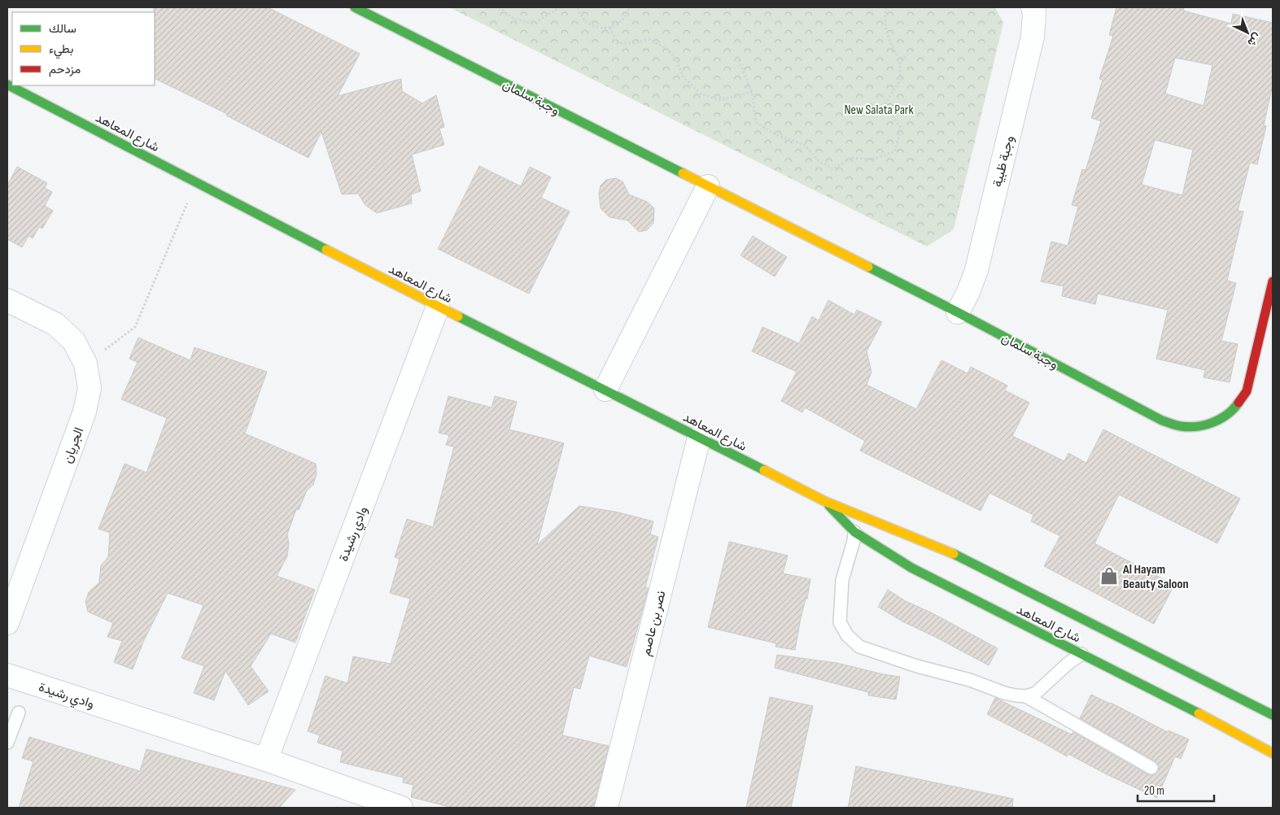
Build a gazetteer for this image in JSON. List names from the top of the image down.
{
  "streets": {
    "street": [
      "وجبة سلمان",
      "شارع المعاهد",
      "وجبة ظبية",
      "الجريان",
      "وادي رشيدة",
      "نصر بن عاصم"
    ]
  },
  "crossings": [
    ["وجبة سلمان", "وجبة ظبية"],
    ["شارع المعاهد", "وادي رشيدة"],
    ["شارع المعاهد", "نصر بن عاصم"]
  ],
  "parks": ["New Salata Park"],
  "places": {
    "shop": ["Al Hayam Beauty Saloon"]
  },
  "legend": ["سالك", "بطيء", "مزدحم"],
  "scale_bar": "20 m",
  "north": "bottom right"
}
